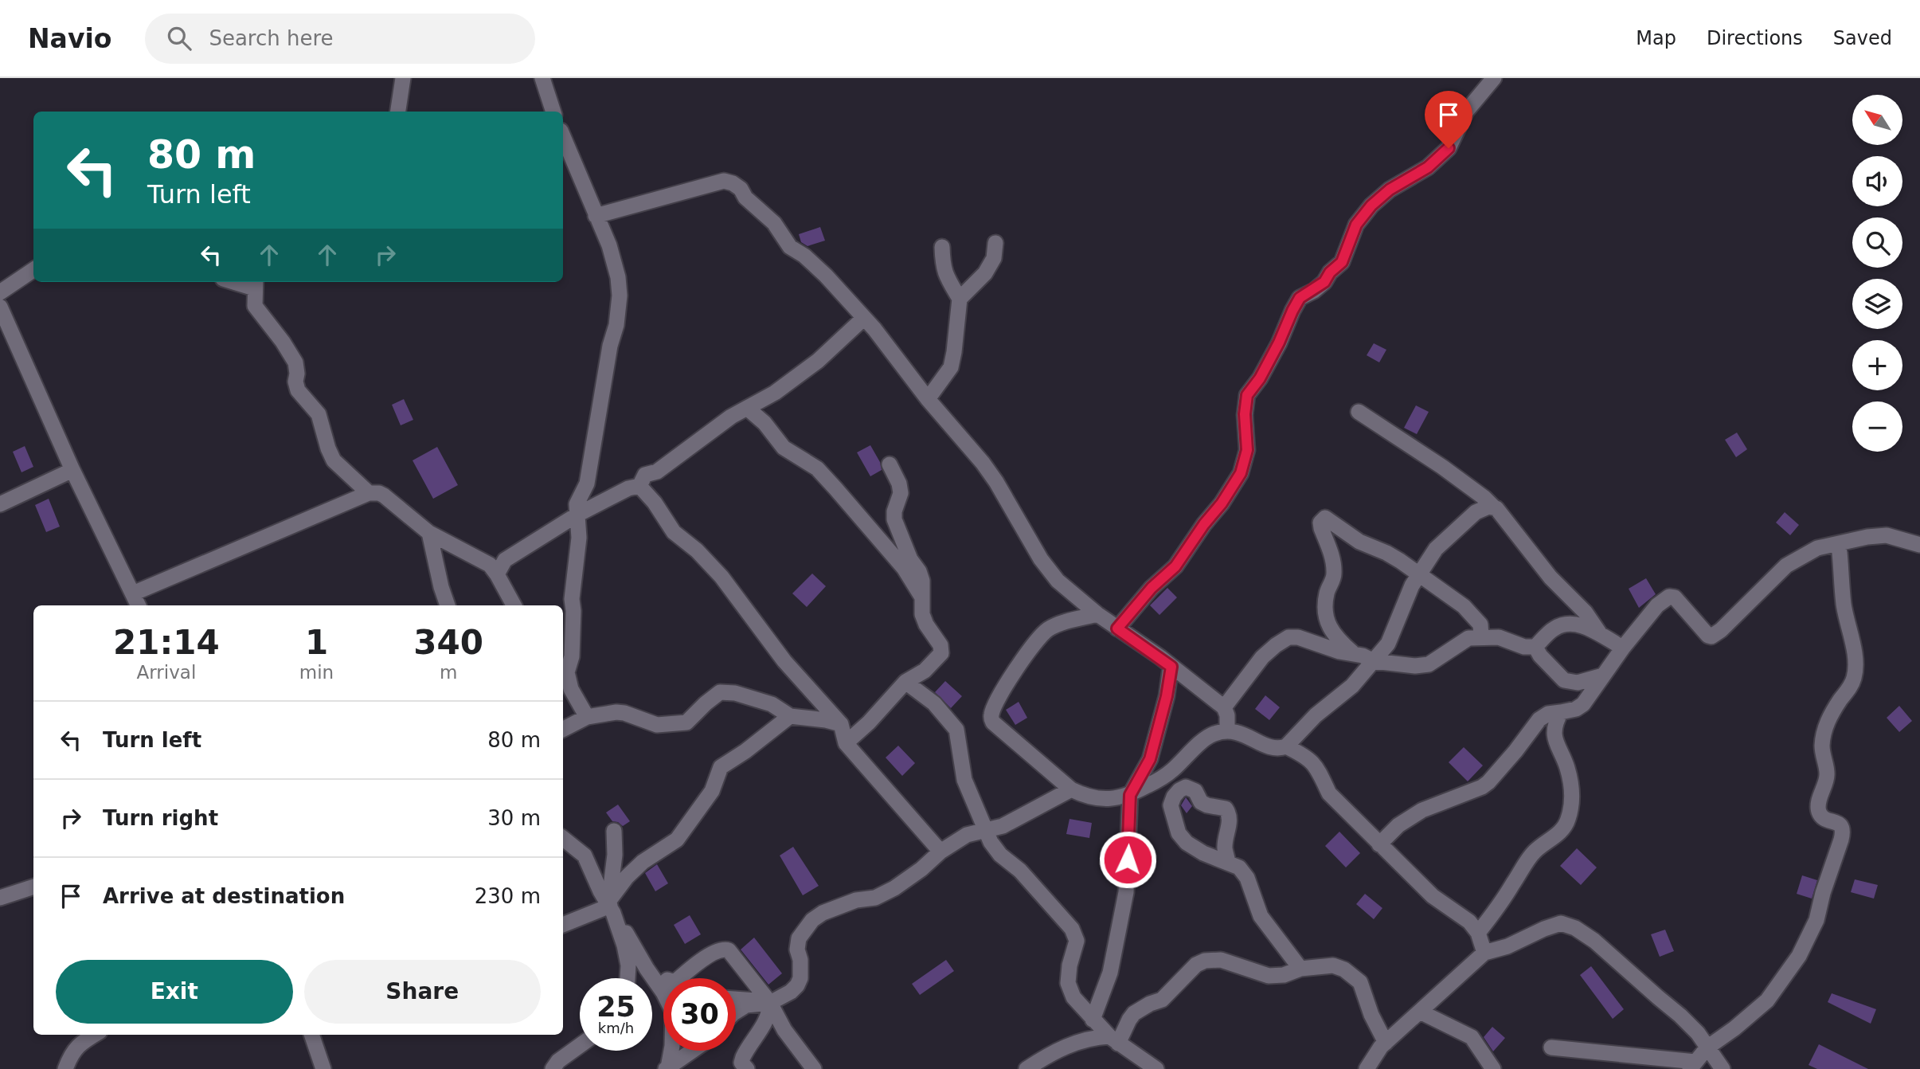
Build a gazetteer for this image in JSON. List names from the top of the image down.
{
  "north": "top left",
  "page": {
    "header": "Navio",
    "search": "Search here",
    "nav": ["Map", "Directions", "Saved"],
    "map_buttons": ["+", "−"],
    "turn": ["80 m", "Turn left"],
    "eta": [
      "21:14",
      "Arrival",
      "1",
      "min",
      "340",
      "m"
    ],
    "list": [
      {
        "name": "Turn left",
        "value": "80 m"
      },
      {
        "name": "Turn right",
        "value": "30 m"
      },
      {
        "name": "Arrive at destination",
        "value": "230 m"
      }
    ],
    "buttons": ["Exit", "Share"],
    "speed": "25 km/h",
    "limit": "30"
  }
}
